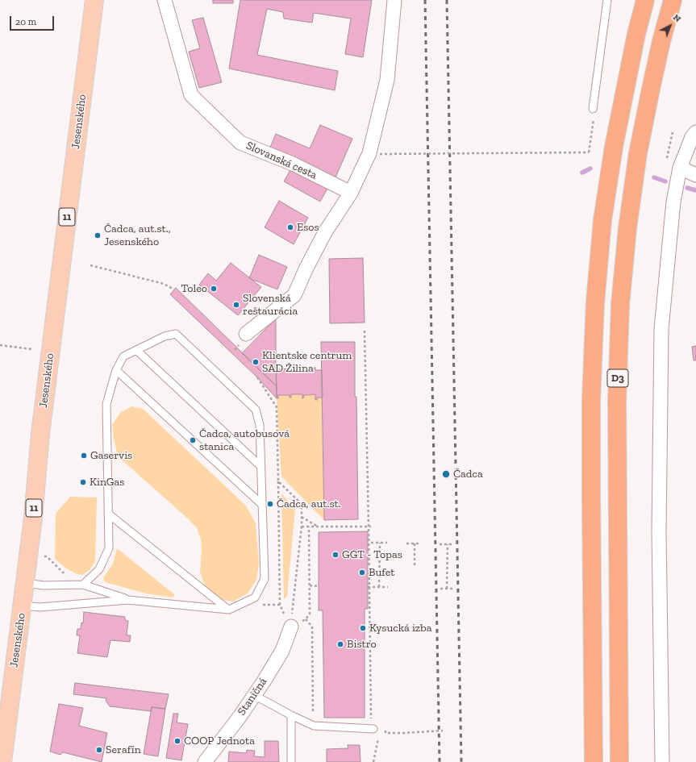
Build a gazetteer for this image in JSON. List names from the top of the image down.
{
  "streets": {
    "highway": ["D3"],
    "main road": ["Jesenského", "11"],
    "street": ["Slovanská cesta", "Staničná"]
  },
  "places": [
    "Esos",
    "Čadca, aut.st., Jesenského",
    "Toleo",
    "Slovenská reštaurácia",
    "Klientske centrum SAD Žilina",
    "Čadca, autobusová stanica",
    "Gaservis",
    "Čadca",
    "KinGas",
    "Čadca, aut.st.",
    "GGT - Topas",
    "Bufet",
    "Kysucká izba",
    "Bistro",
    "COOP Jednota",
    "Serafín"
  ],
  "scale_bar": "20 m",
  "north": "top right"
}
